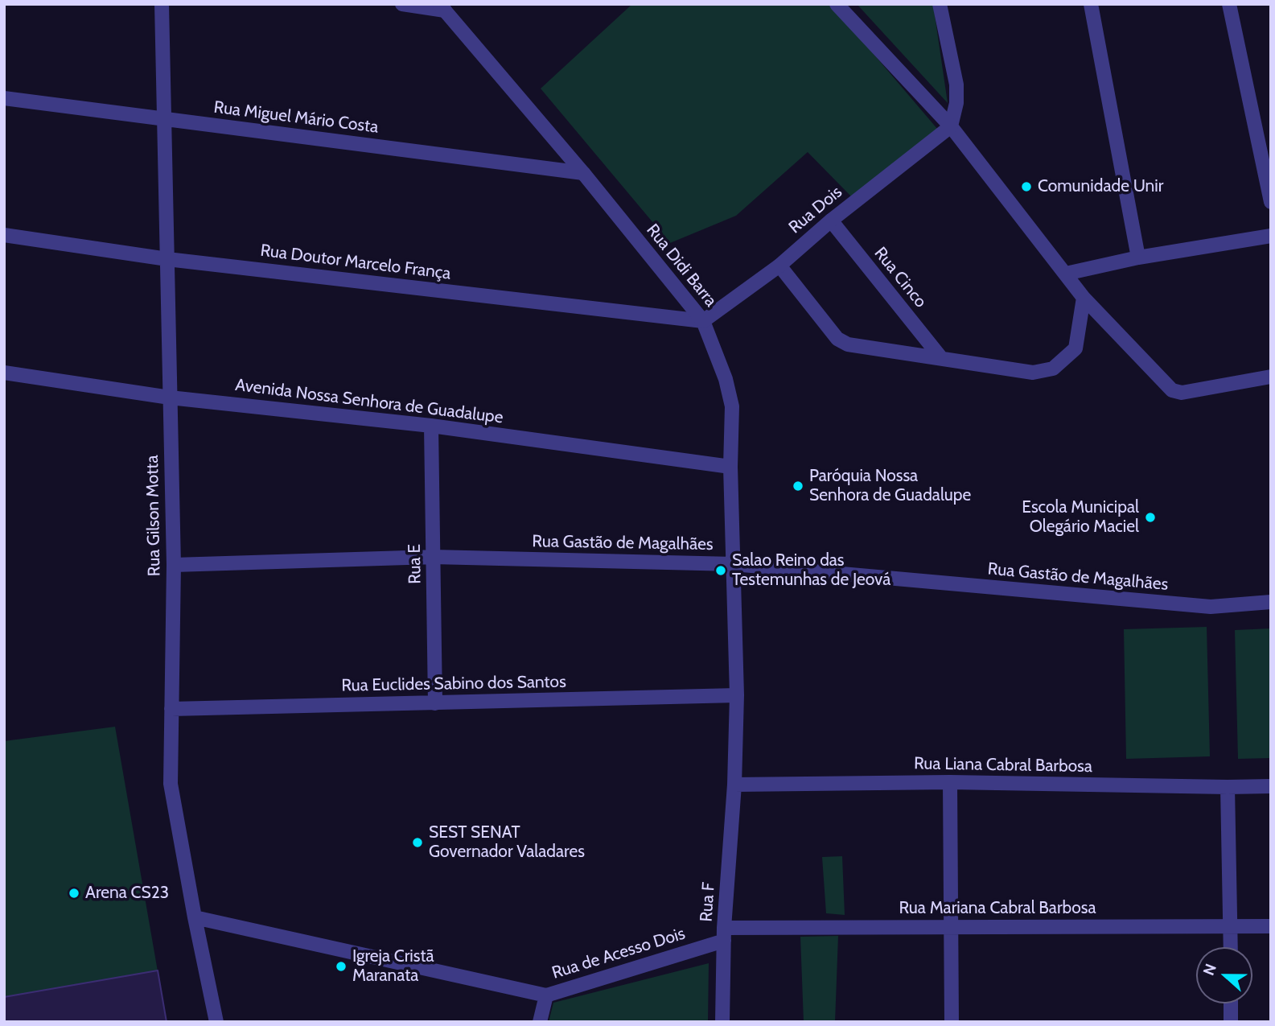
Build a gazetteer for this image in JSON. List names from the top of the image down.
{
  "streets": {
    "street": [
      "Rua Miguel Mário Costa",
      "Rua Dois",
      "Rua Doutor Marcelo França",
      "Rua Didi Barra",
      "Rua Cinco",
      "Avenida Nossa Senhora de Guadalupe",
      "Rua Gilson Motta",
      "Rua Gastão de Magalhães",
      "Rua E",
      "Rua Euclides Sabino dos Santos",
      "Rua Liana Cabral Barbosa",
      "Rua F",
      "Rua Mariana Cabral Barbosa",
      "Rua de Acesso Dois"
    ]
  },
  "crossings": [
    ["Rua Miguel Mário Costa", "Rua Didi Barra"],
    ["Rua Miguel Mário Costa", "Rua Gilson Motta"],
    ["Rua Dois", "Rua Doutor Marcelo França"],
    ["Rua Dois", "Rua Didi Barra"],
    ["Rua Dois", "Rua Cinco"],
    ["Rua Doutor Marcelo França", "Rua Didi Barra"],
    ["Rua Doutor Marcelo França", "Rua Gilson Motta"],
    ["Rua Didi Barra", "Avenida Nossa Senhora de Guadalupe"],
    ["Rua Didi Barra", "Rua Gastão de Magalhães"],
    ["Rua Didi Barra", "Rua Euclides Sabino dos Santos"],
    ["Rua Didi Barra", "Rua Liana Cabral Barbosa"],
    ["Rua Didi Barra", "Rua F"],
    ["Avenida Nossa Senhora de Guadalupe", "Rua Gilson Motta"],
    ["Avenida Nossa Senhora de Guadalupe", "Rua E"],
    ["Rua Gilson Motta", "Rua Gastão de Magalhães"],
    ["Rua Gilson Motta", "Rua Euclides Sabino dos Santos"],
    ["Rua Gilson Motta", "Rua de Acesso Dois"],
    ["Rua Gastão de Magalhães", "Rua E"],
    ["Rua E", "Rua Euclides Sabino dos Santos"],
    ["Rua Liana Cabral Barbosa", "Rua F"],
    ["Rua F", "Rua Mariana Cabral Barbosa"],
    ["Rua F", "Rua de Acesso Dois"],
    ["Rua Mariana Cabral Barbosa", "Rua de Acesso Dois"]
  ],
  "places": [
    "Comunidade Unir",
    "Paróquia Nossa Senhora de Guadalupe",
    "Escola Municipal Olegário Maciel",
    "Salao Reino das Testemunhas de Jeová",
    "SEST SENAT Governador Valadares",
    "Arena CS23",
    "Igreja Cristã Maranata"
  ],
  "north": "left"
}
